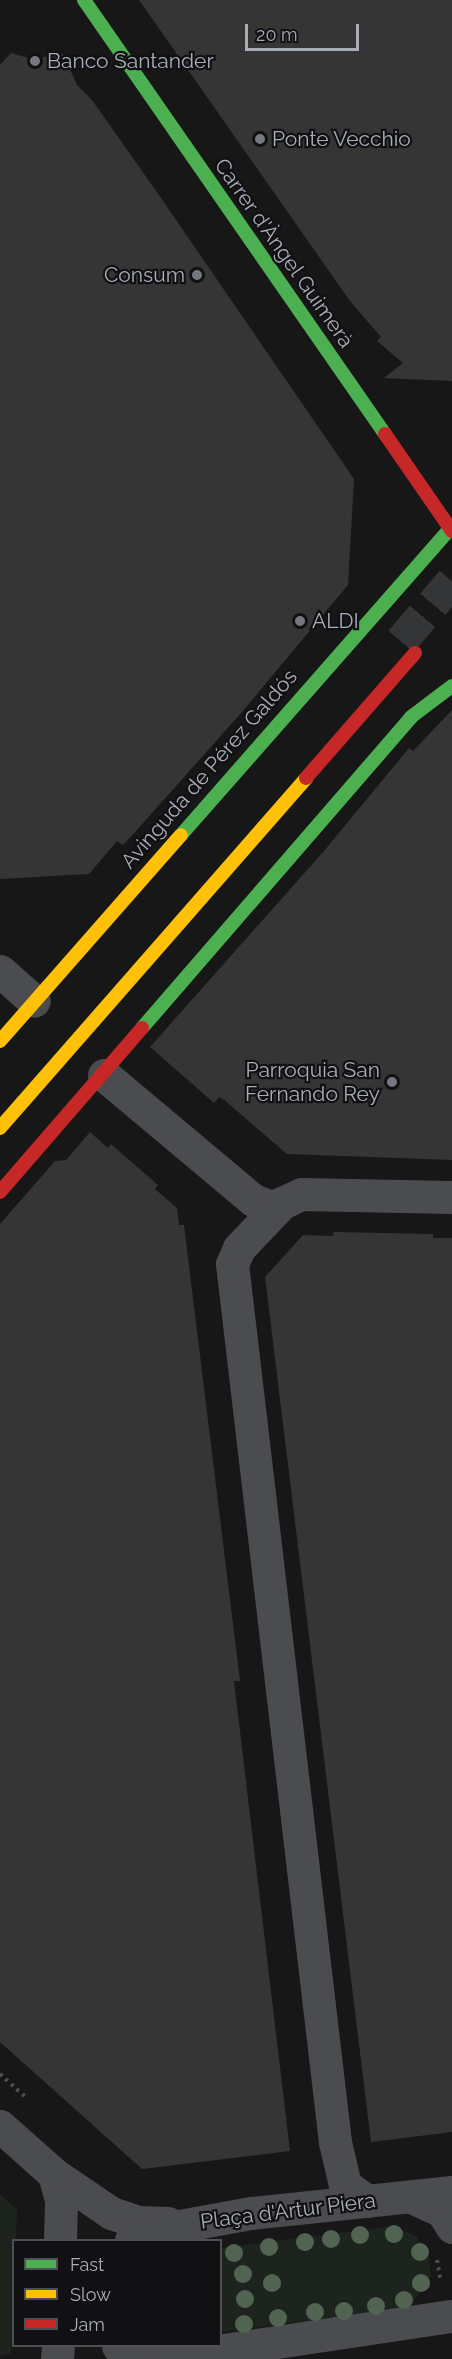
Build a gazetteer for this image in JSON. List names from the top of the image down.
{
  "streets": {
    "main road": ["Carrer d'Àngel Guimerà", "Avinguda de Pérez Galdós"],
    "street": ["Plaça d'Artur Piera"]
  },
  "crossings": [
    ["Carrer d'Àngel Guimerà", "Avinguda de Pérez Galdós"]
  ],
  "places": [
    "Banco Santander",
    "Ponte Vecchio",
    "Consum",
    "ALDI",
    "Parroquia San Fernando Rey"
  ],
  "legend": ["Fast", "Slow", "Jam"],
  "scale_bar": "20 m"
}
